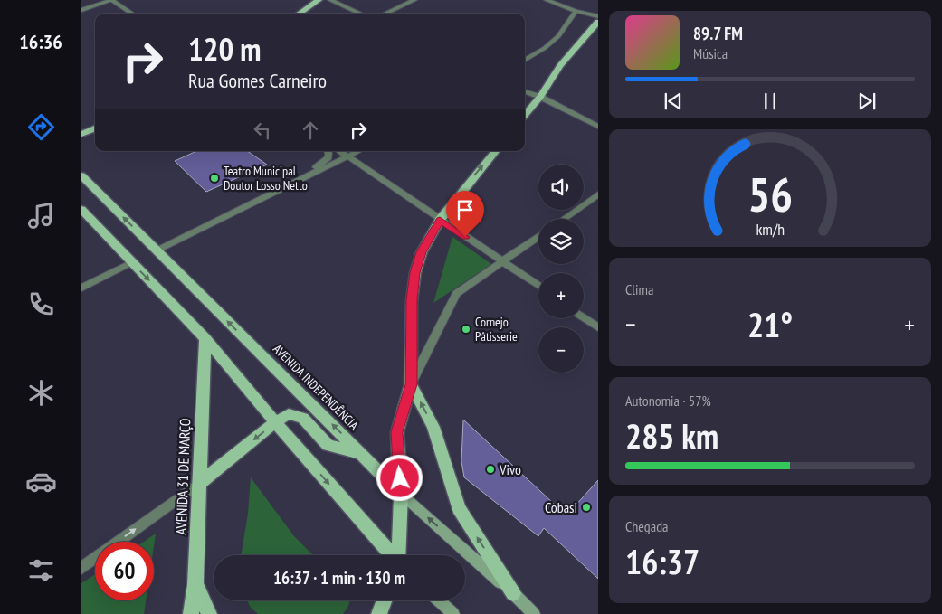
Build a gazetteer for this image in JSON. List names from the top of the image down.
{
  "streets": {
    "main road": ["AVENIDA INDEPENDÊNCIA", "AVENIDA 31 DE MARÇO"]
  },
  "places": [
    "Teatro Municipal Doutor Losso Netto",
    "Cornejo Pâtisserie",
    "Vivo",
    "Cobasi"
  ],
  "page": {
    "tabs": "16:36",
    "turn": ["120 m", "Rua Gomes Carneiro"],
    "song": ["89.7 FM", "Música"],
    "map_buttons": ["+", "−"],
    "tile": [
      "Clima",
      ["Autonomia · 57%", "285 km"],
      ["Chegada", "16:37"]
    ],
    "heat": ["−", "21°", "+"],
    "limit": "60",
    "trip": "16:37 · 1 min · 130 m",
    "gauge": ["56", "km/h"]
  }
}
